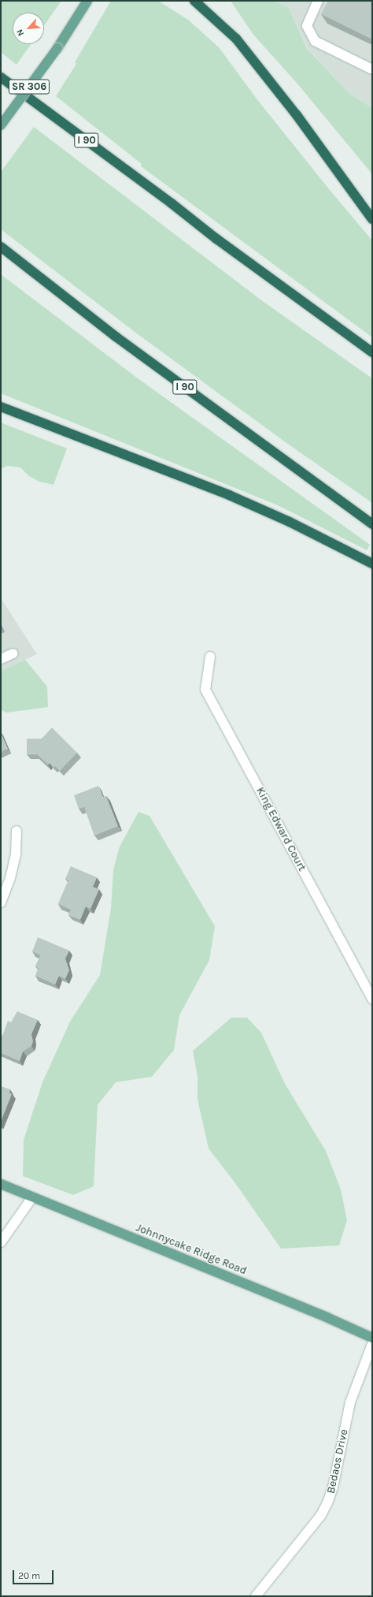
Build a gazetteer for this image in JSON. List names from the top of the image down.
{
  "streets": {
    "highway": ["I 90"],
    "main road": ["SR 306", "Johnnycake Ridge Road"],
    "street": ["King Edward Court", "Bedaos Drive"]
  },
  "scale_bar": "20 m",
  "north": "bottom left"
}
